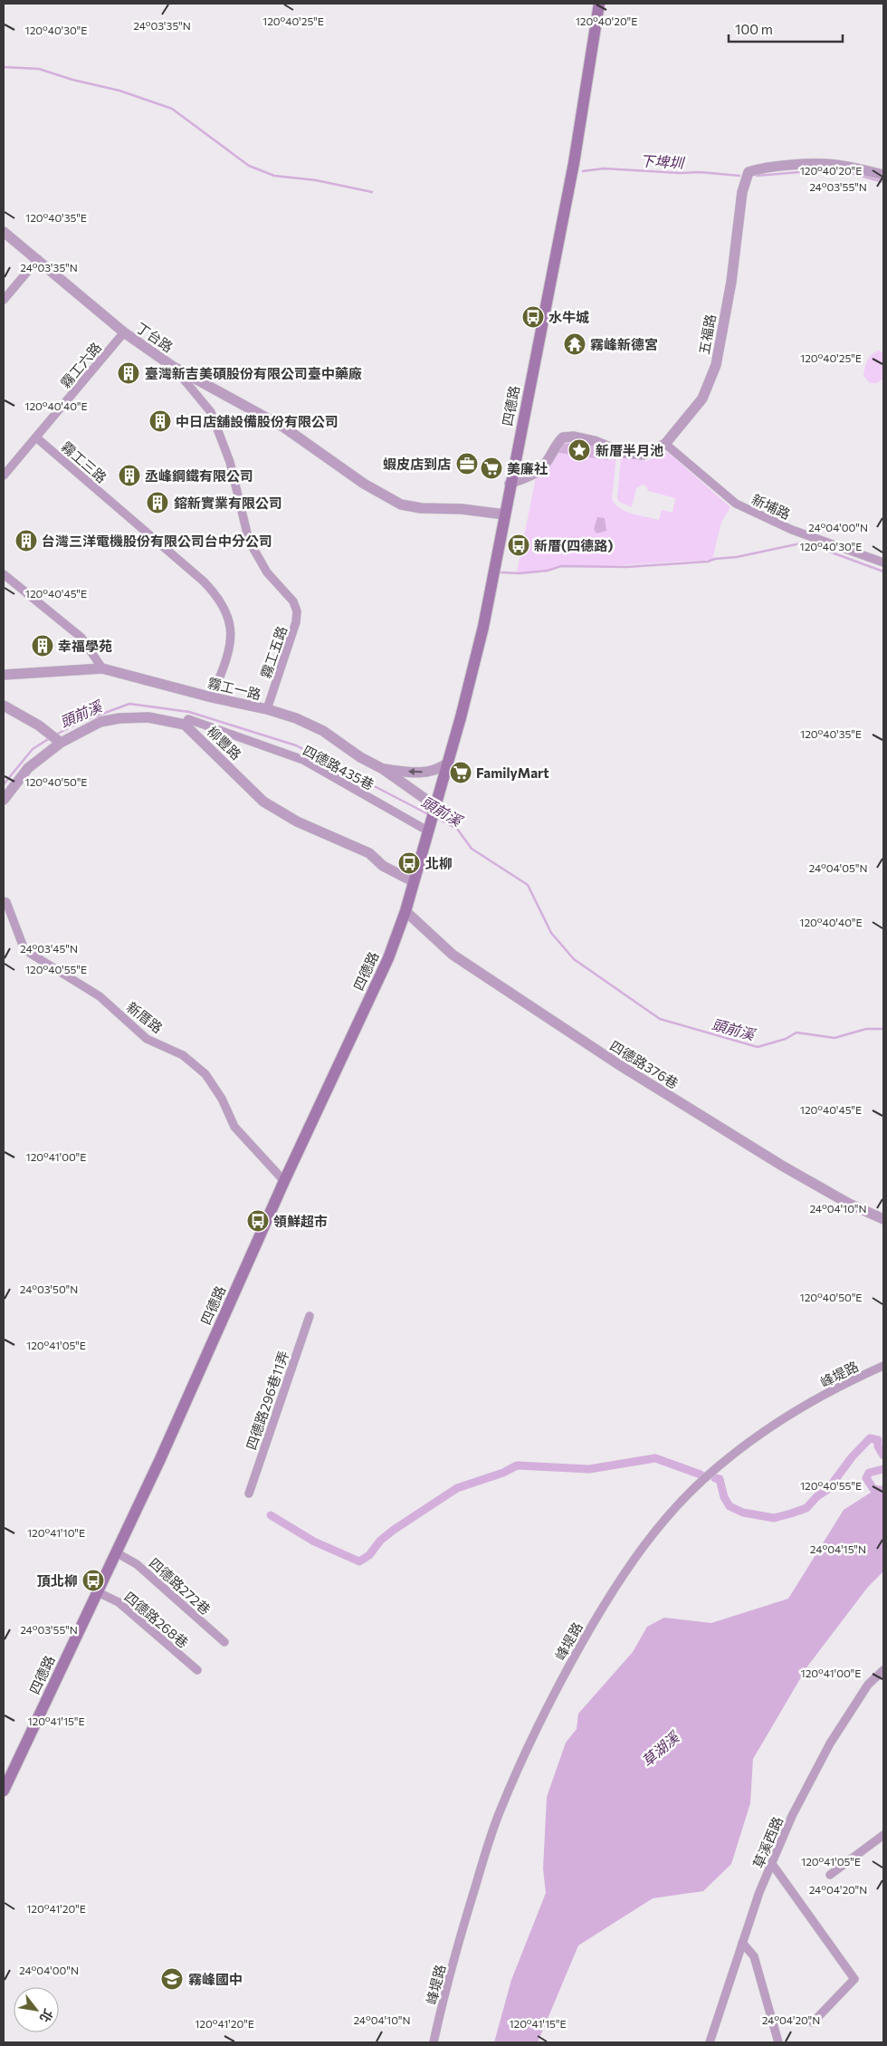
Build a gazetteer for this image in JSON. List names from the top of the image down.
{
  "streets": {
    "main road": ["四德路"],
    "street": [
      "五福路",
      "丁台路",
      "霧工六路",
      "霧工三路",
      "新埔路",
      "霧工五路",
      "霧工一路",
      "柳豐路",
      "四德路435巷",
      "新厝路",
      "四德路376巷",
      "峰堤路",
      "四德路296巷11弄",
      "四德路272巷",
      "四德路268巷",
      "草溪西路"
    ]
  },
  "crossings": [
    ["五福路", "四德路"],
    ["五福路", "新埔路"],
    ["丁台路", "霧工六路"],
    ["丁台路", "四德路"],
    ["丁台路", "霧工五路"],
    ["霧工六路", "霧工三路"],
    ["四德路", "霧工一路"],
    ["四德路", "柳豐路"],
    ["四德路", "四德路435巷"],
    ["四德路", "新厝路"],
    ["四德路", "四德路376巷"],
    ["四德路", "四德路272巷"],
    ["四德路", "四德路268巷"],
    ["霧工三路", "霧工一路"],
    ["霧工五路", "霧工一路"],
    ["柳豐路", "四德路435巷"]
  ],
  "water": ["下埤圳", "頭前溪", "草湖溪"],
  "places": {
    "bus stop": [
      "水牛城",
      "新厝(四德路)",
      "北柳",
      "領鮮超市",
      "頂北柳"
    ],
    "temple": ["霧峰新德宮"],
    "building": [
      "臺灣新吉美碩股份有限公司臺中藥廠",
      "中日店舖設備股份有限公司",
      "丞峰鋼鐵有限公司",
      "鎔新實業有限公司",
      "台灣三洋電機股份有限公司台中分公司",
      "幸福學苑"
    ],
    "place": ["新厝半月池"],
    "office": ["蝦皮店到店"],
    "supermarket": ["美廉社", "FamilyMart"],
    "school or university": ["霧峰國中"]
  },
  "scale_bar": "100 m",
  "north": "bottom right",
  "coordinates": [
    "120°40'25\"E",
    "120°40'20\"E",
    "24°03'35\"N",
    "120°40'30\"E",
    "24°03'55\"N",
    "120°40'35\"E",
    "120°40'40\"E",
    "24°04'00\"N",
    "120°40'45\"E",
    "120°40'50\"E",
    "24°04'05\"N",
    "24°03'45\"N",
    "120°40'55\"E",
    "120°41'00\"E",
    "24°04'10\"N",
    "24°03'50\"N",
    "120°41'05\"E",
    "120°41'10\"E",
    "24°04'15\"N",
    "120°41'15\"E",
    "24°04'20\"N",
    "120°41'20\"E"
  ]
}
